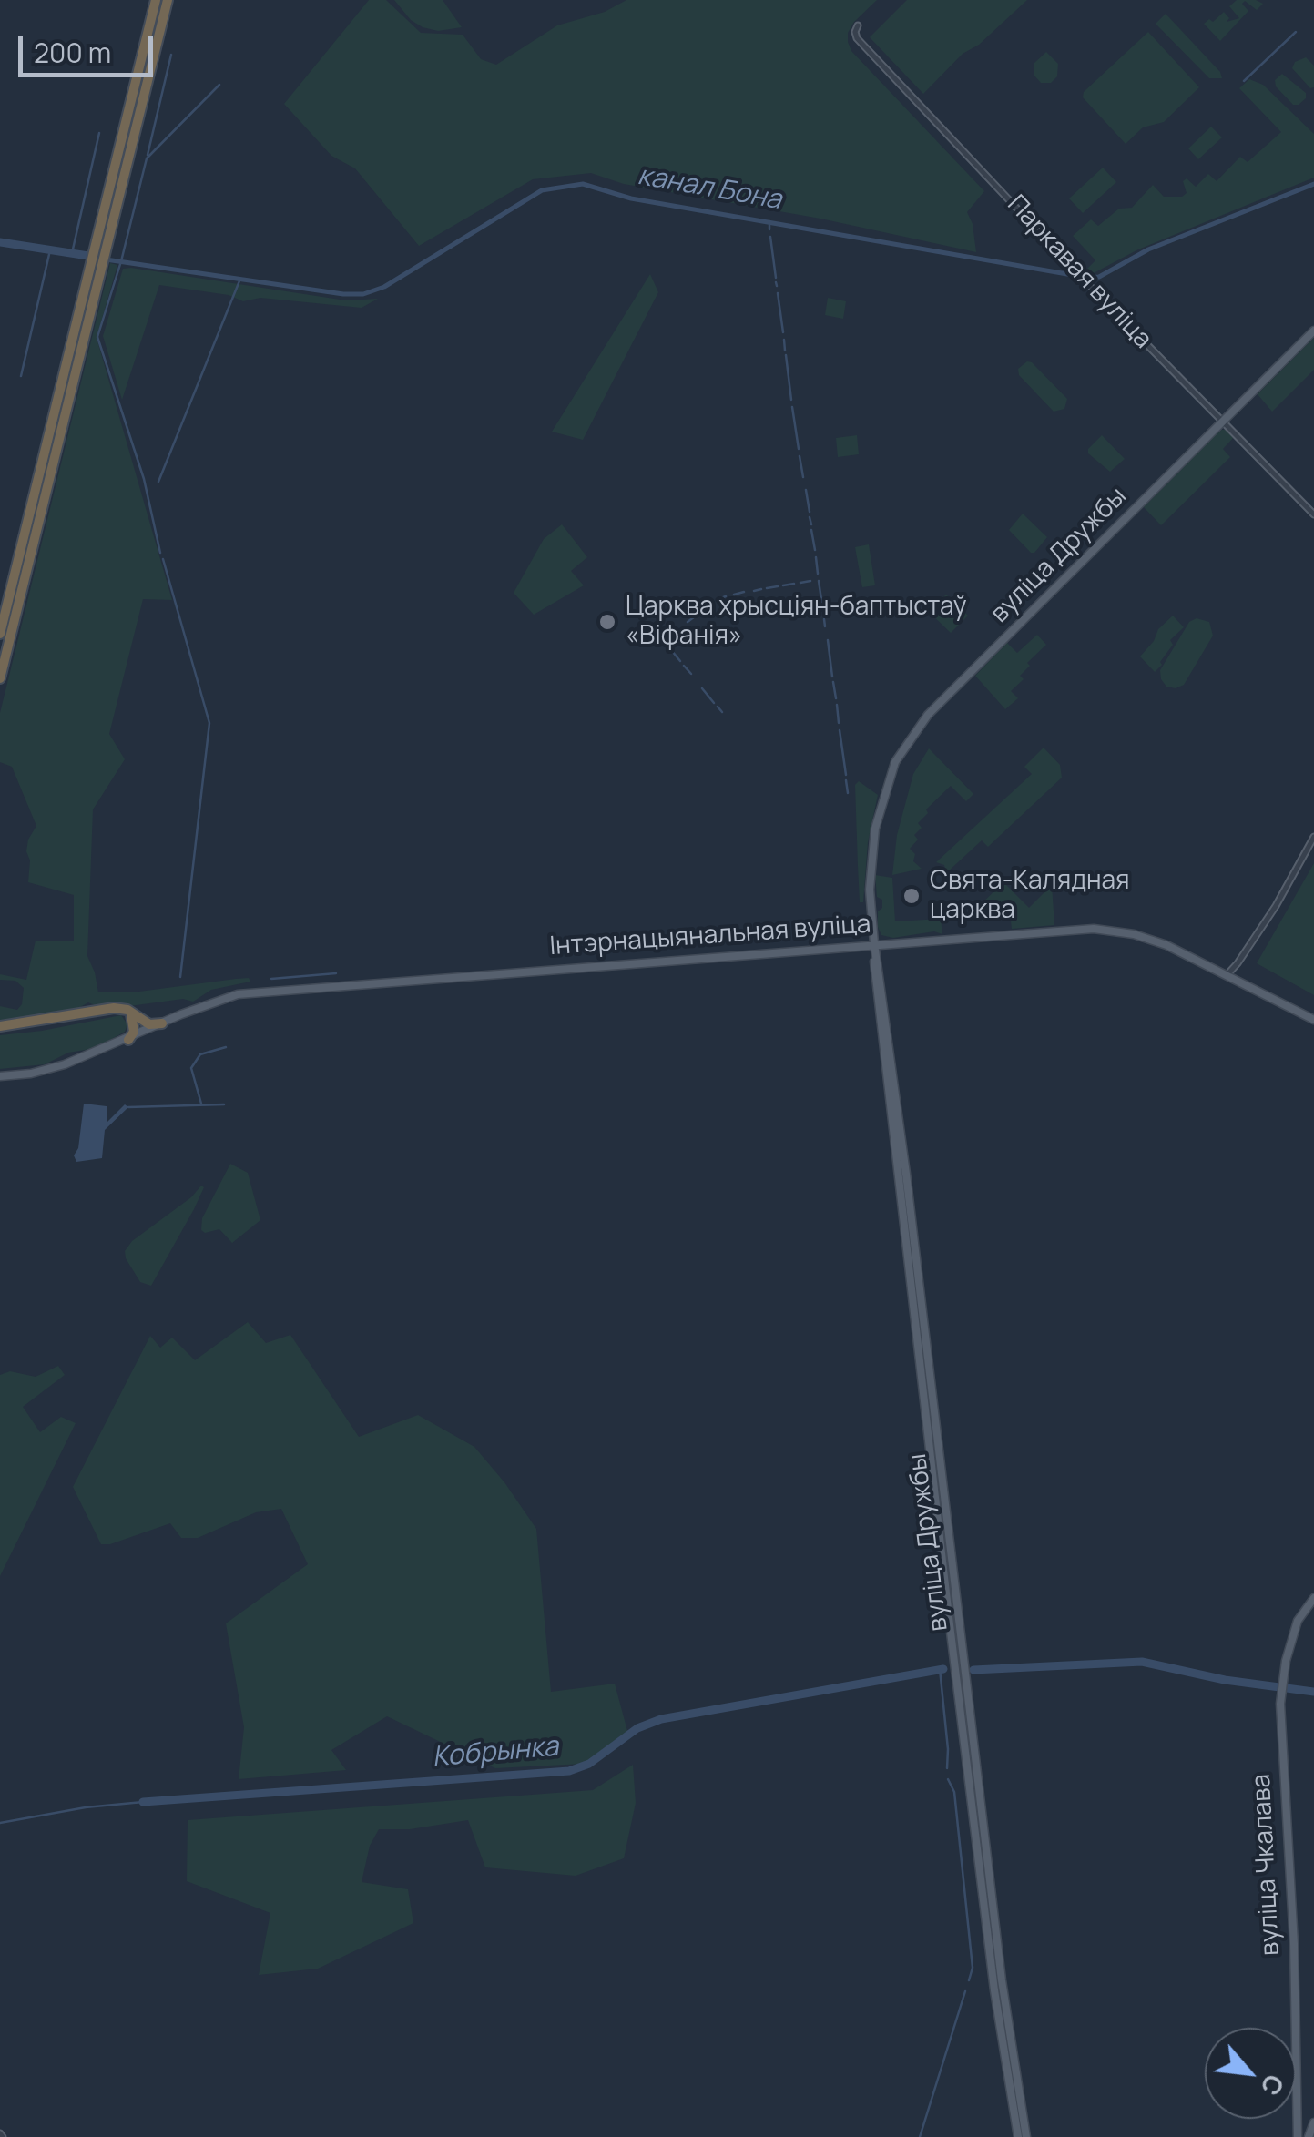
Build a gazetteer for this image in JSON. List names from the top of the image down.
{
  "streets": {
    "main road": ["вуліца Дружбы", "Інтэрнацыянальная вуліца", "вуліца Чкалава"],
    "street": ["Паркавая вуліца"]
  },
  "crossings": [
    ["Паркавая вуліца", "вуліца Дружбы"],
    ["вуліца Дружбы", "Інтэрнацыянальная вуліца"]
  ],
  "water": ["канал Бона", "Кобрынка"],
  "places": ["Царква хрысціян-баптыстаў «Віфанія»", "Свята-Калядная царква"],
  "scale_bar": "200 m",
  "north": "bottom right"
}
